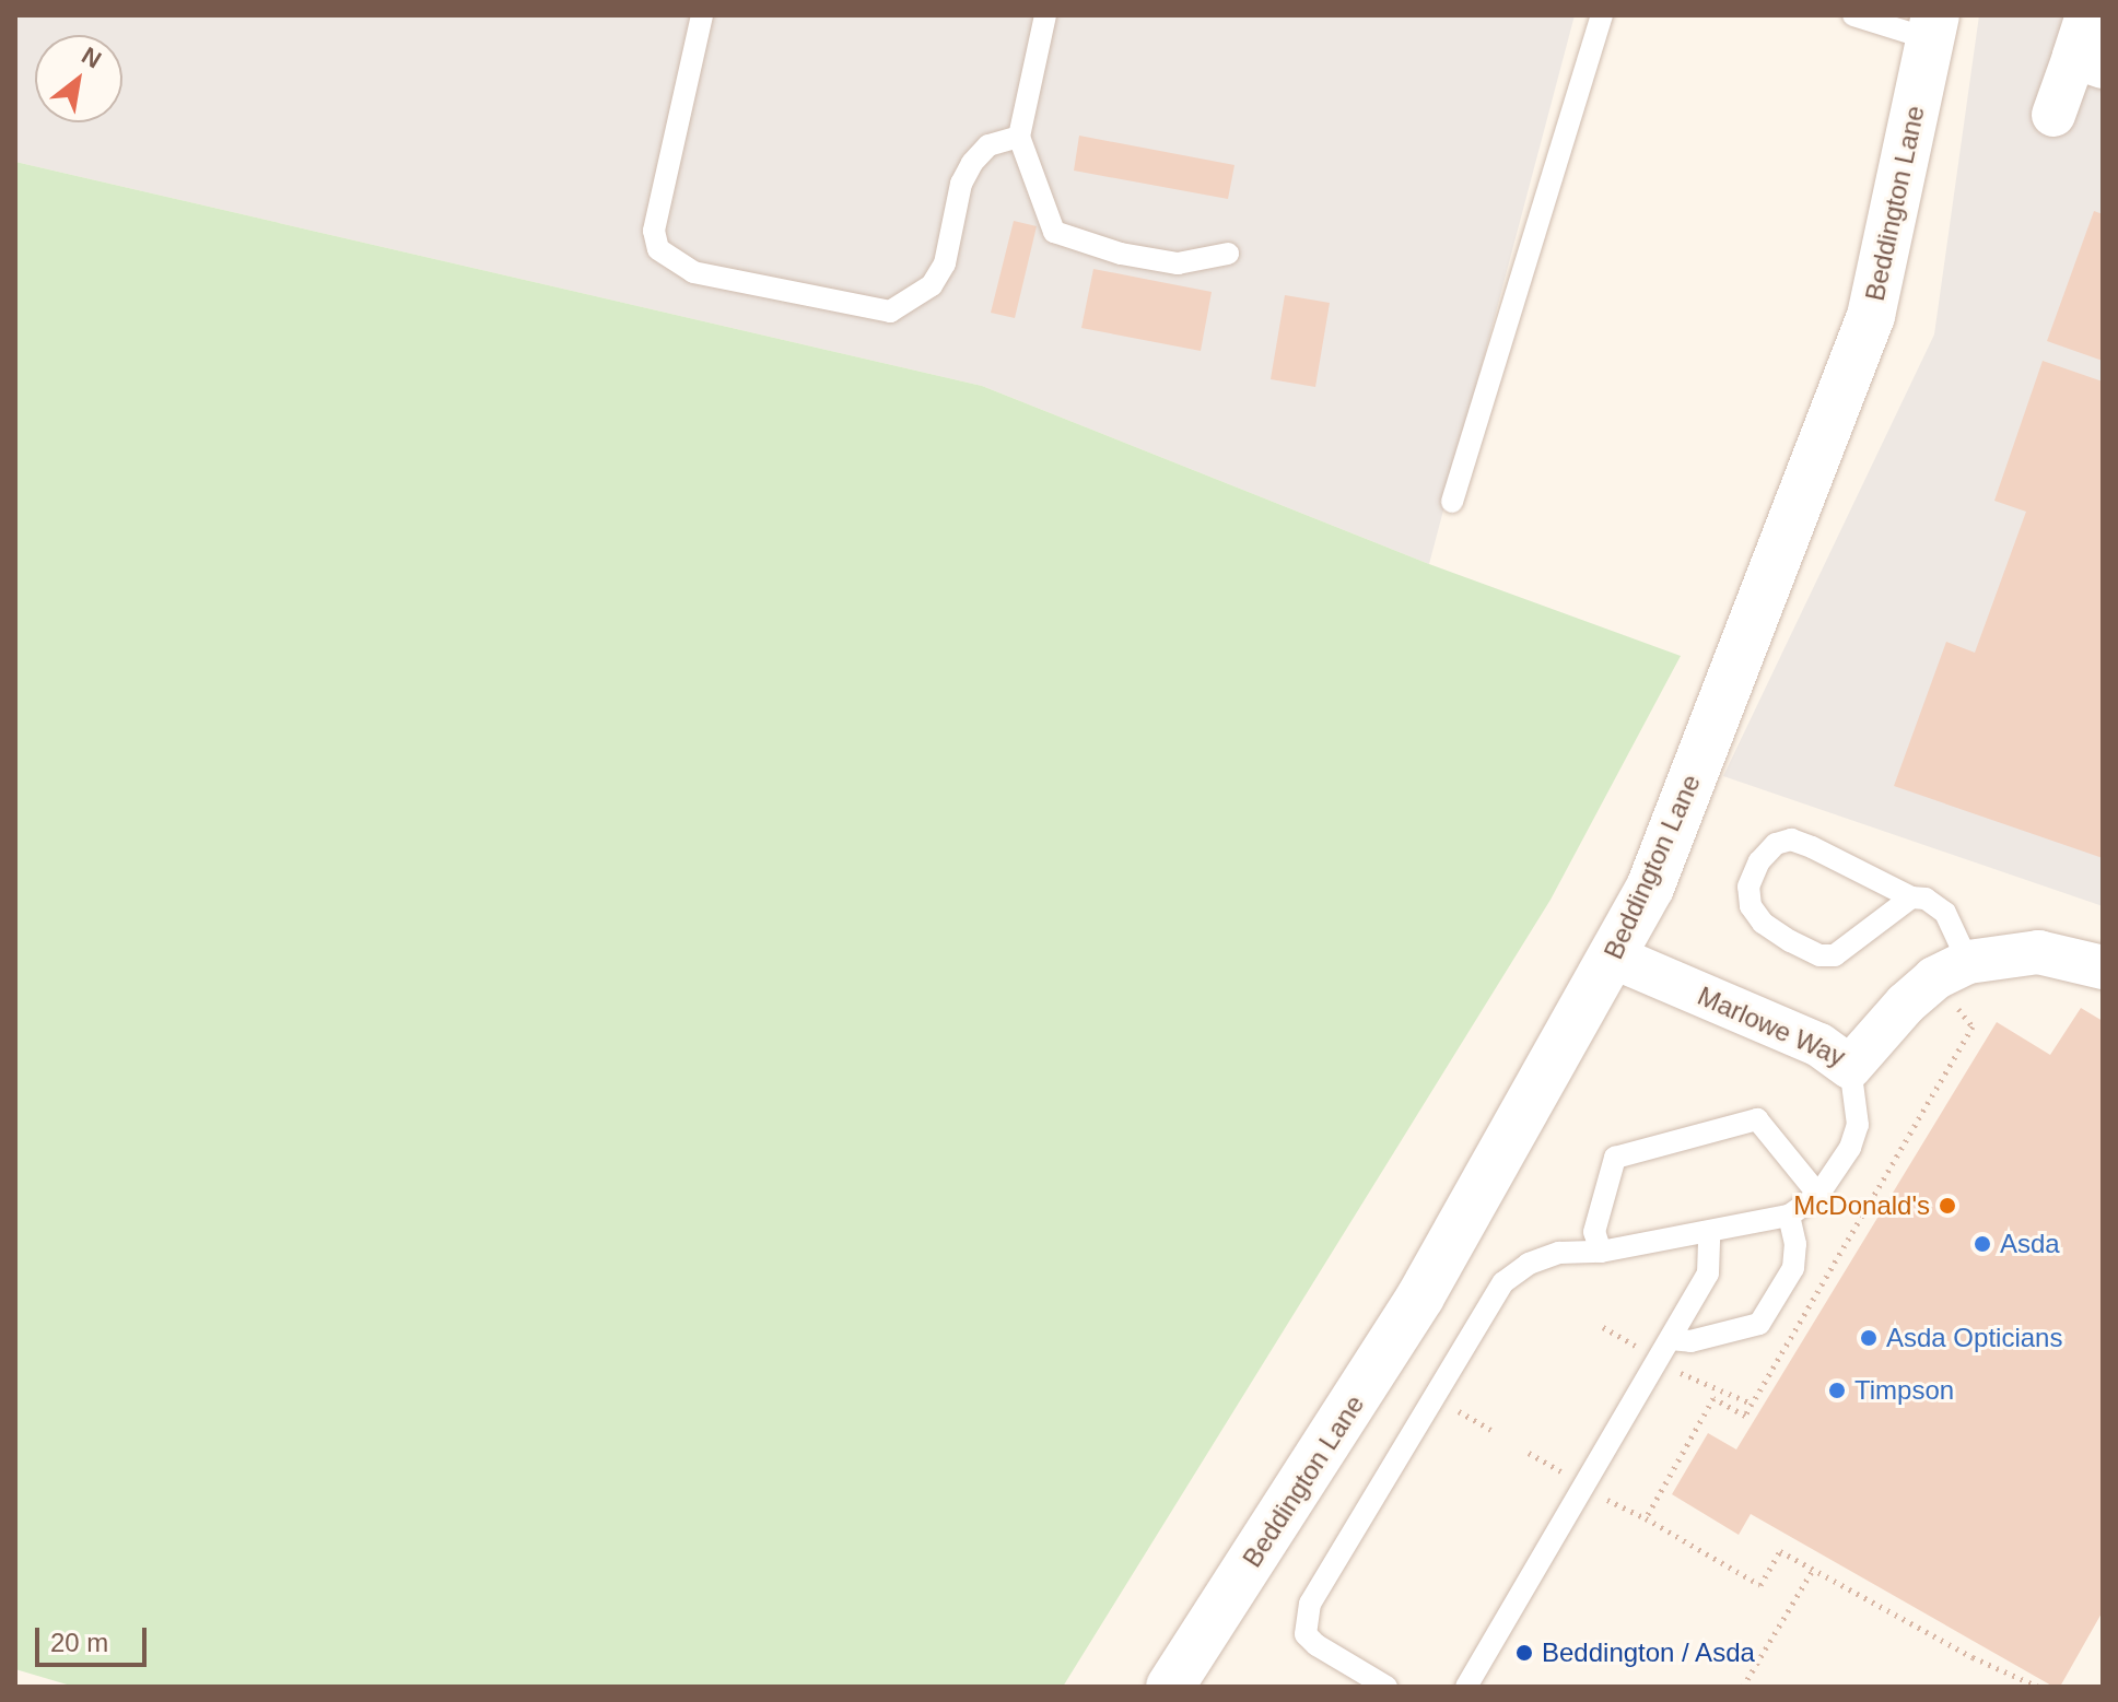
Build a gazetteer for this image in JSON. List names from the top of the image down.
{
  "streets": {
    "main road": ["Beddington Lane"],
    "street": ["Marlowe Way"]
  },
  "crossings": [
    ["Beddington Lane", "Marlowe Way"]
  ],
  "places": [
    "McDonald's",
    "Asda",
    "Asda Opticians",
    "Timpson",
    "Beddington / Asda"
  ],
  "scale_bar": "20 m",
  "north": "top right"
}
